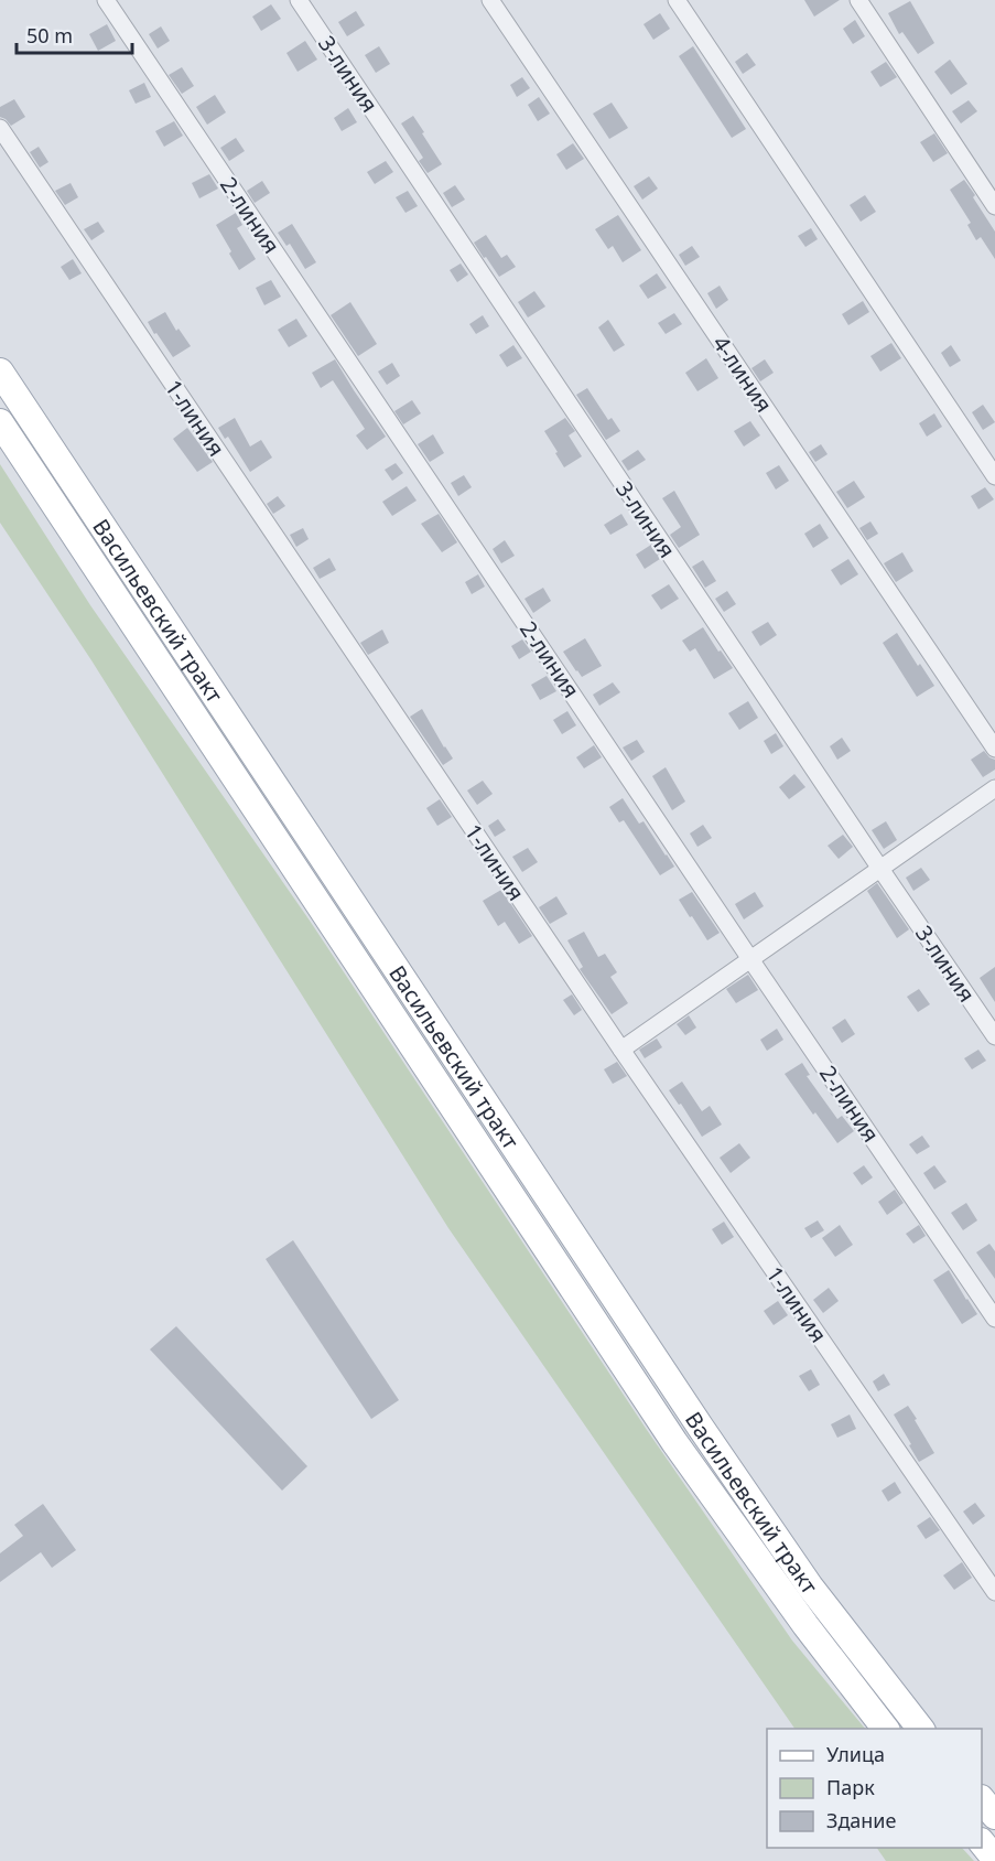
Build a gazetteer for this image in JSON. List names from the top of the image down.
{
  "streets": {
    "main road": ["Васильевский тракт"],
    "street": [
      "3-линия",
      "2-линия",
      "4-линия",
      "1-линия"
    ]
  },
  "legend": ["Улица", "Парк", "Здание"],
  "scale_bar": "50 m"
}
